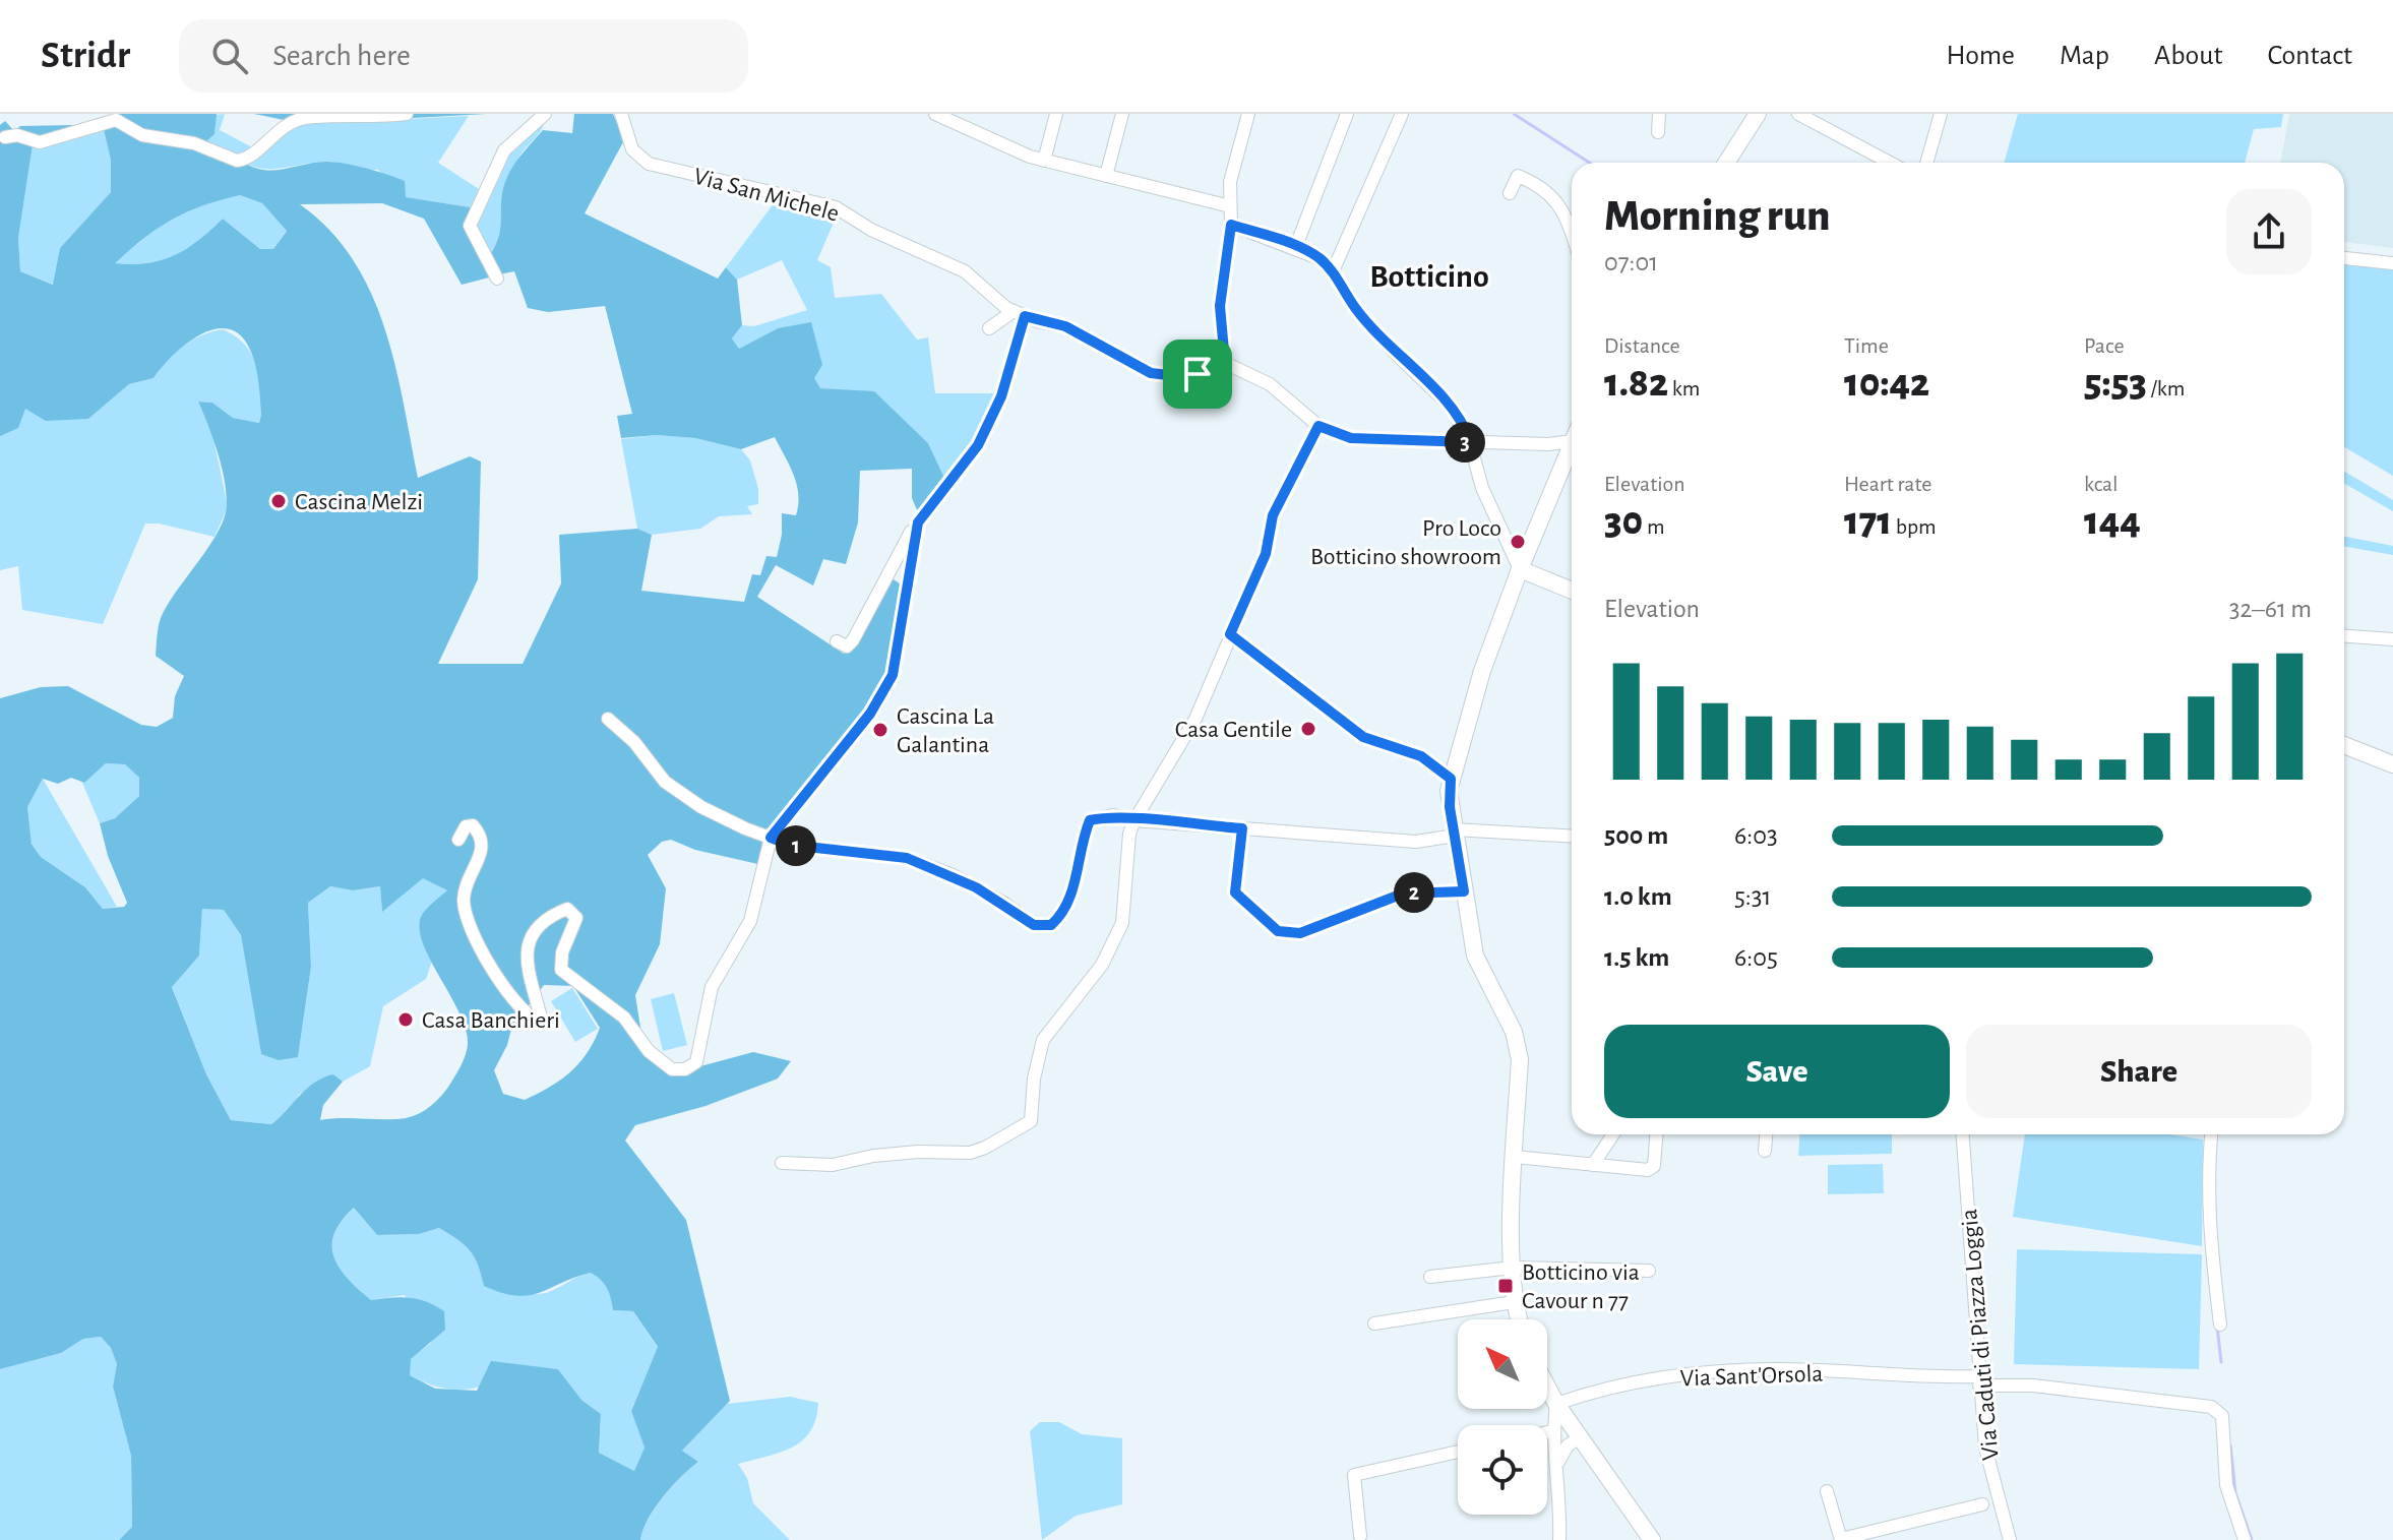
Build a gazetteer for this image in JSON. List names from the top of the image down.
{
  "streets": {
    "street": ["Via San Michele", "Via Caduti di Piazza Loggia", "Via Sant'Orsola"]
  },
  "crossings": [
    ["Via Caduti di Piazza Loggia", "Via Sant'Orsola"]
  ],
  "districts": ["Botticino"],
  "places": {
    "other": [
      "Cascina Melzi",
      "Pro Loco Botticino showroom",
      "Casa Gentile",
      "Cascina La Galantina",
      "Casa Banchieri"
    ],
    "transit": ["Botticino via Cavour n 77"]
  },
  "north": "top left",
  "page": {
    "header": "Stridr",
    "search": "Search here",
    "nav": [
      "Home",
      "Map",
      "About",
      "Contact"
    ],
    "heading": ["Morning run", "07:01"],
    "stats": [
      ["Distance", "1.82 km"],
      ["Time", "10:42"],
      ["Pace", "5:53 /km"],
      ["Elevation", "30 m"],
      ["Heart rate", "171 bpm"],
      ["kcal", "144"]
    ],
    "pins": ["3", "1", "2"],
    "chart": ["Elevation", "32–61 m"],
    "list": [
      {
        "name": "500 m",
        "note": "6:03"
      },
      {
        "name": "1.0 km",
        "note": "5:31"
      },
      {
        "name": "1.5 km",
        "note": "6:05"
      }
    ],
    "buttons": ["Save", "Share"]
  }
}
